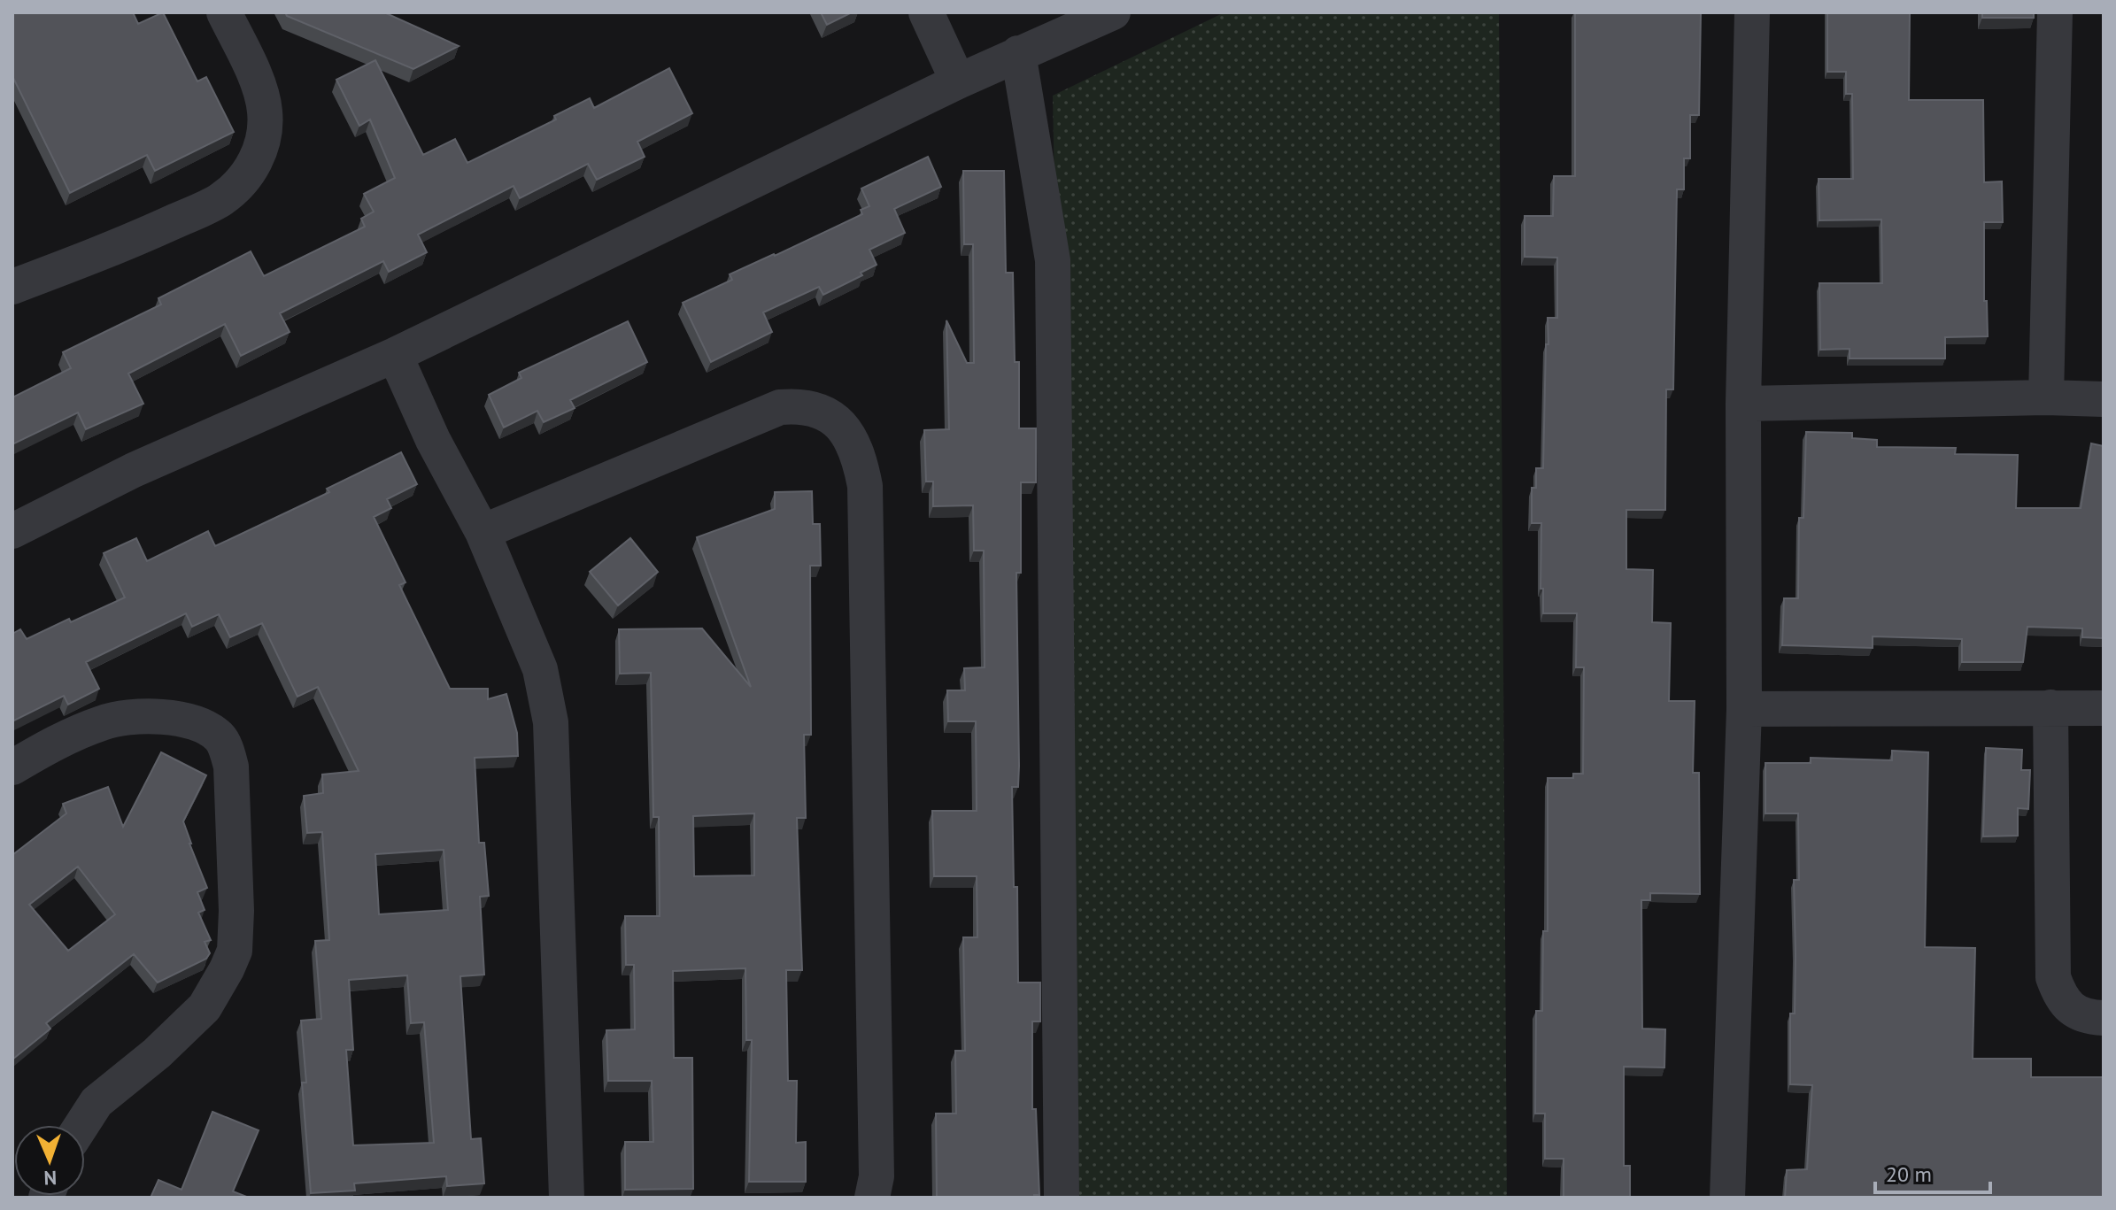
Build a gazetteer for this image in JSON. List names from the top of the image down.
{
  "scale_bar": "20 m",
  "north": "bottom"
}
